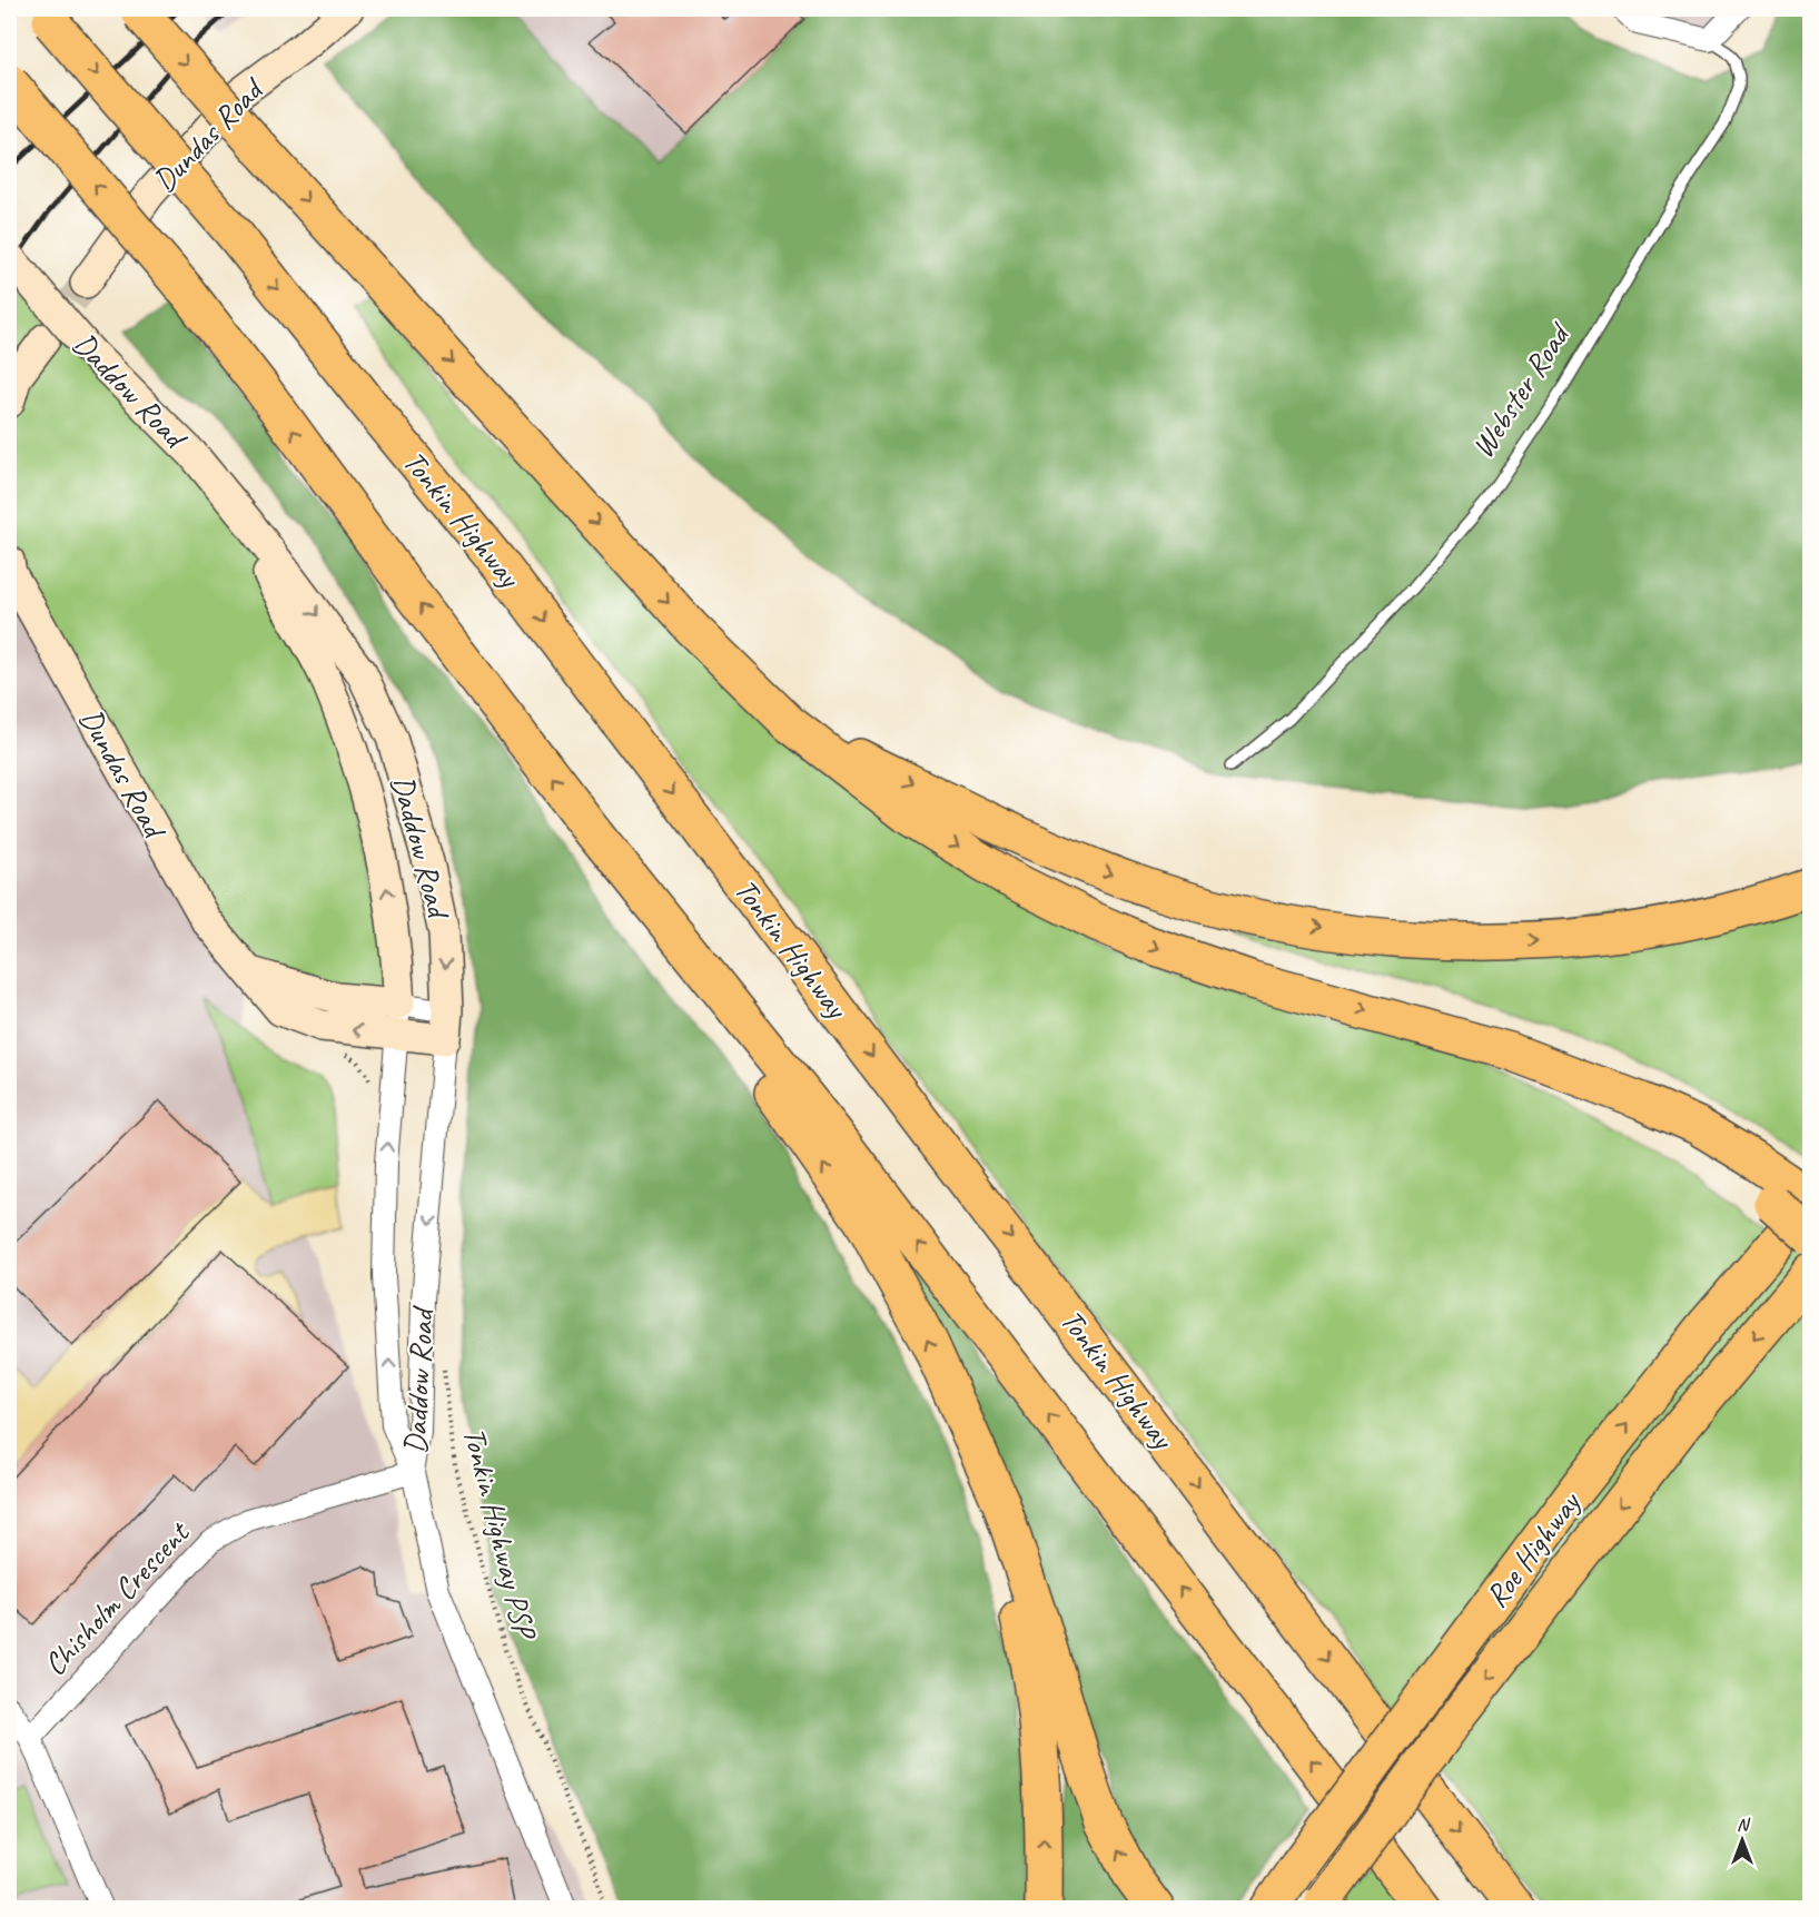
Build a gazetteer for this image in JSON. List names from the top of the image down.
{
  "streets": {
    "highway": ["Tonkin Highway", "Roe Highway"],
    "main road": ["Dundas Road", "Daddow Road"],
    "street": ["Chisholm Crescent"],
    "lane": ["Webster Road"],
    "path": ["Tonkin Highway PSP"]
  },
  "crossings": [
    ["Dundas Road", "Daddow Road"],
    ["Daddow Road", "Chisholm Crescent"]
  ],
  "north": "top"
}
